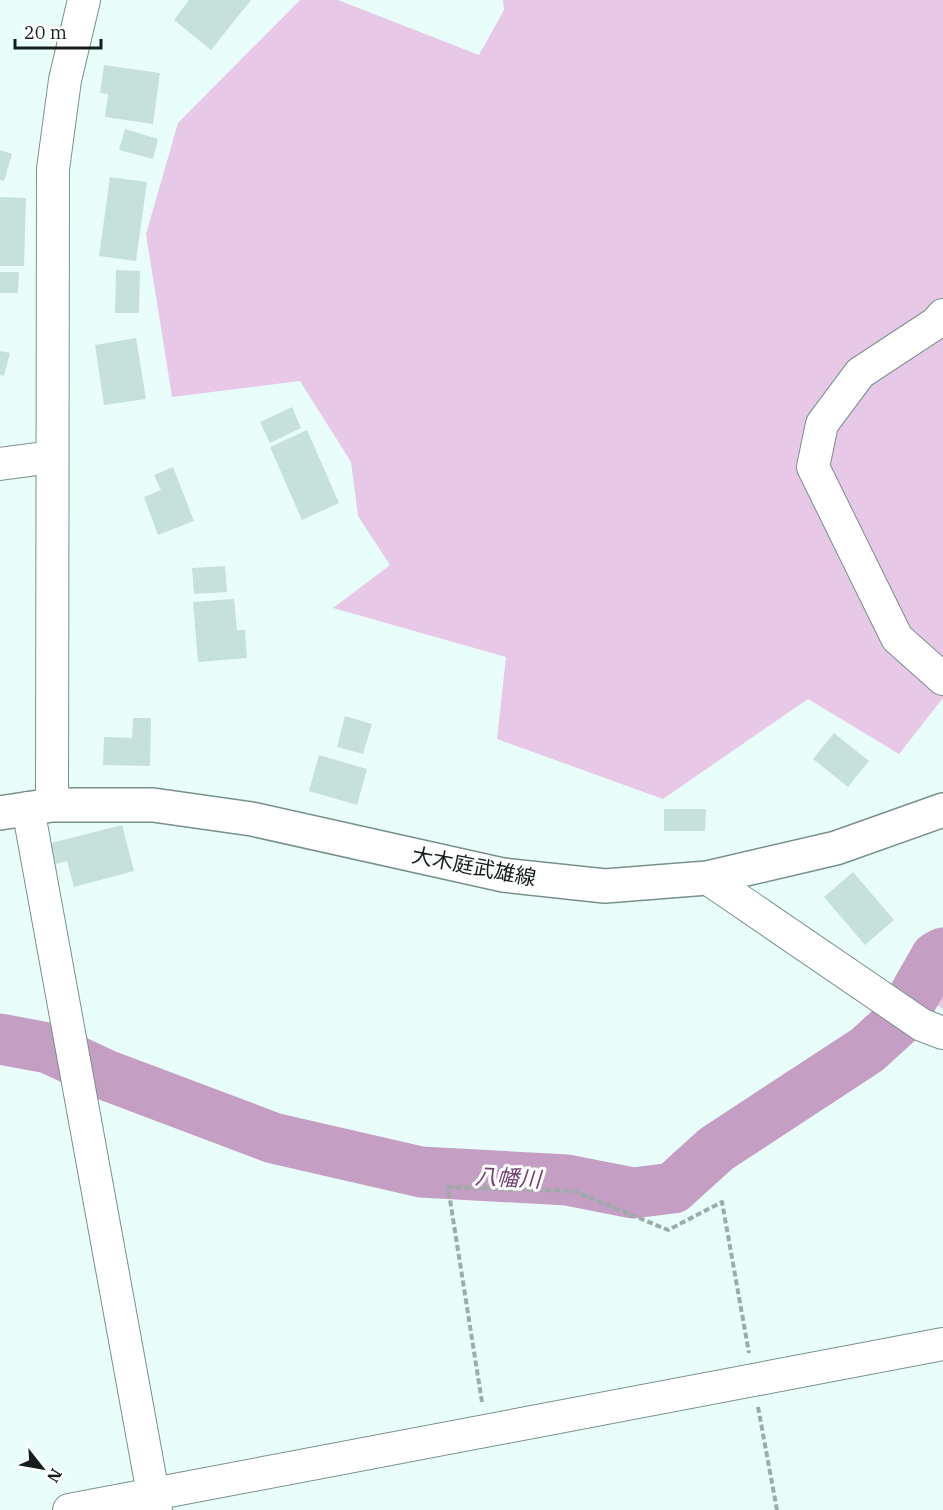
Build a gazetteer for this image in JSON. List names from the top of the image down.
{
  "streets": {
    "main road": ["大木庭武雄線"]
  },
  "water": ["八幡川"],
  "scale_bar": "20 m",
  "north": "bottom right"
}
